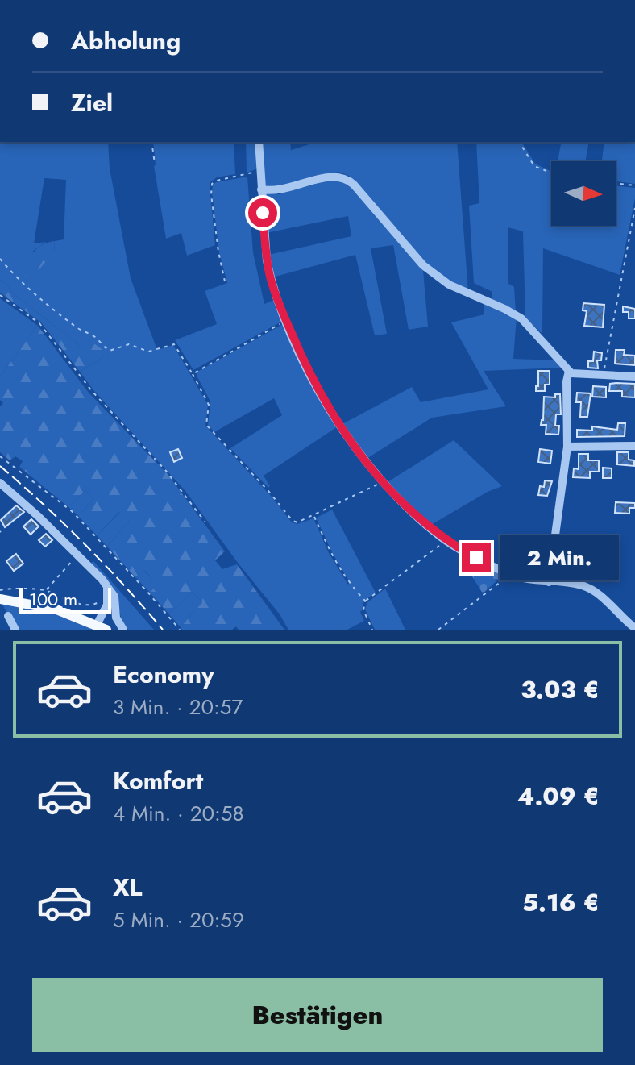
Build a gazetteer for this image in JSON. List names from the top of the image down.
{
  "scale_bar": "100 m",
  "north": "right",
  "page": {
    "banner": ["Abholung", "Ziel"],
    "bubble": "2 Min.",
    "scale": "100 m",
    "list": [
      {
        "name": "Economy",
        "note": "3 Min. · 20:57",
        "value": "3.03 €"
      },
      {
        "name": "Komfort",
        "note": "4 Min. · 20:58",
        "value": "4.09 €"
      },
      {
        "name": "XL",
        "note": "5 Min. · 20:59",
        "value": "5.16 €"
      }
    ],
    "buttons": "Bestätigen"
  }
}
